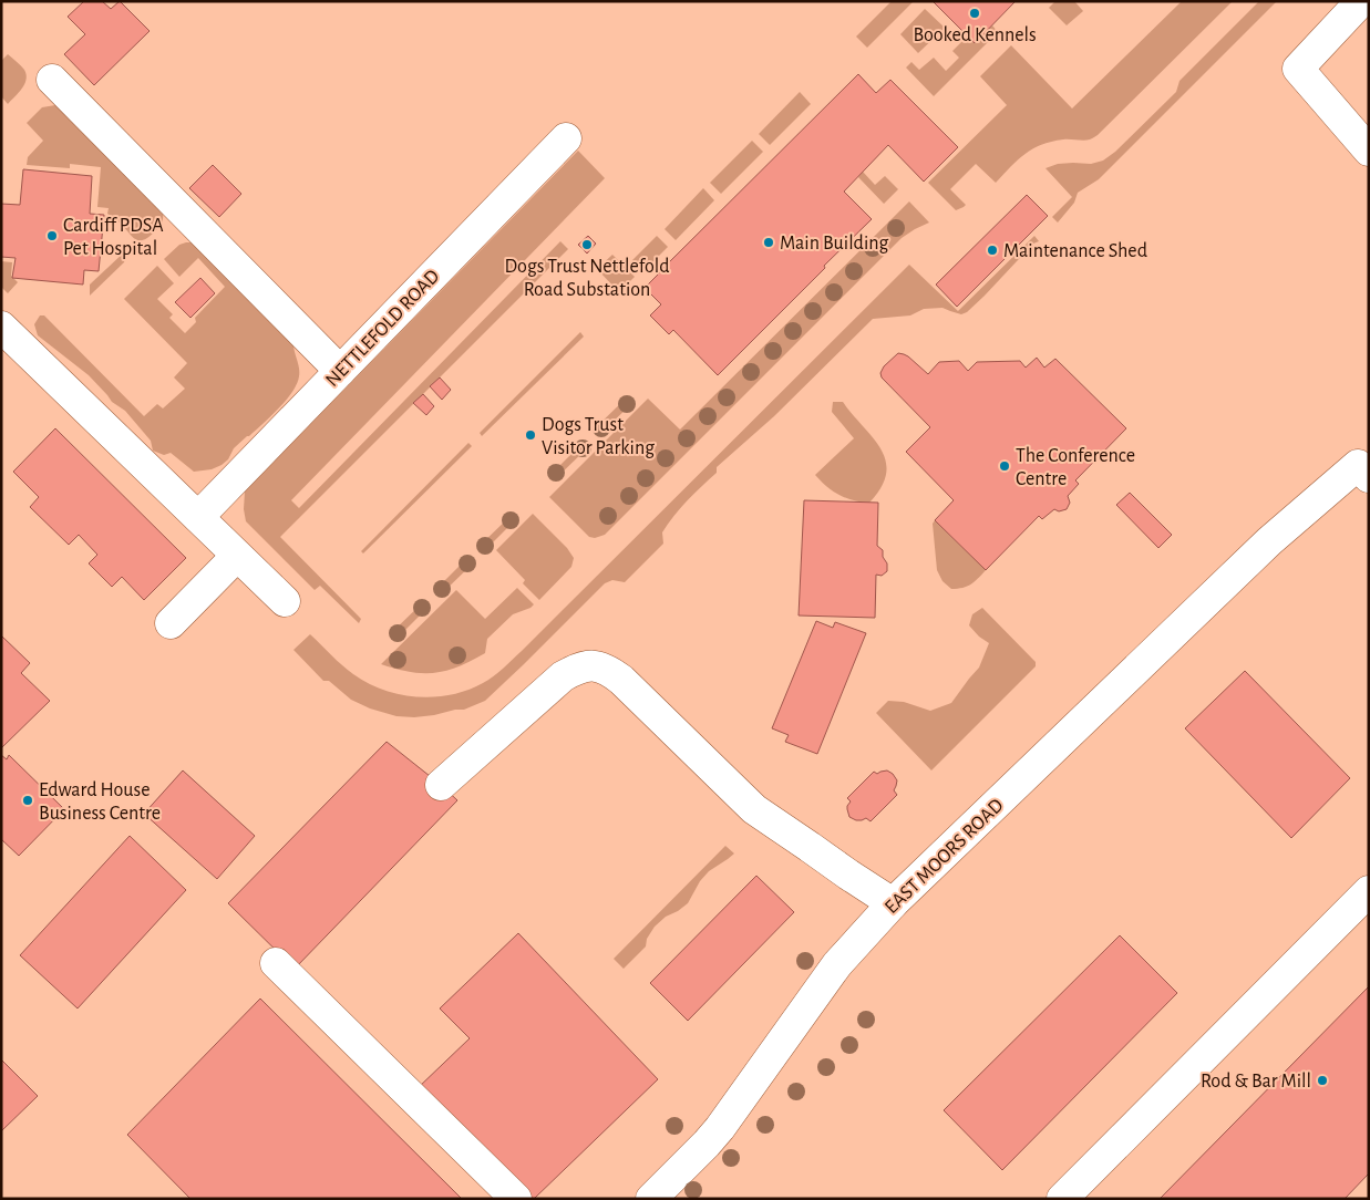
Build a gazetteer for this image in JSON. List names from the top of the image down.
{
  "streets": {
    "street": ["NETTLEFOLD ROAD", "EAST MOORS ROAD"]
  },
  "places": [
    "Booked Kennels",
    "Cardiff PDSA Pet Hospital",
    "Main Building",
    "Dogs Trust Nettlefold Road Substation",
    "Maintenance Shed",
    "Dogs Trust Visitor Parking",
    "The Conference Centre",
    "Edward House Business Centre",
    "Rod & Bar Mill"
  ]
}
